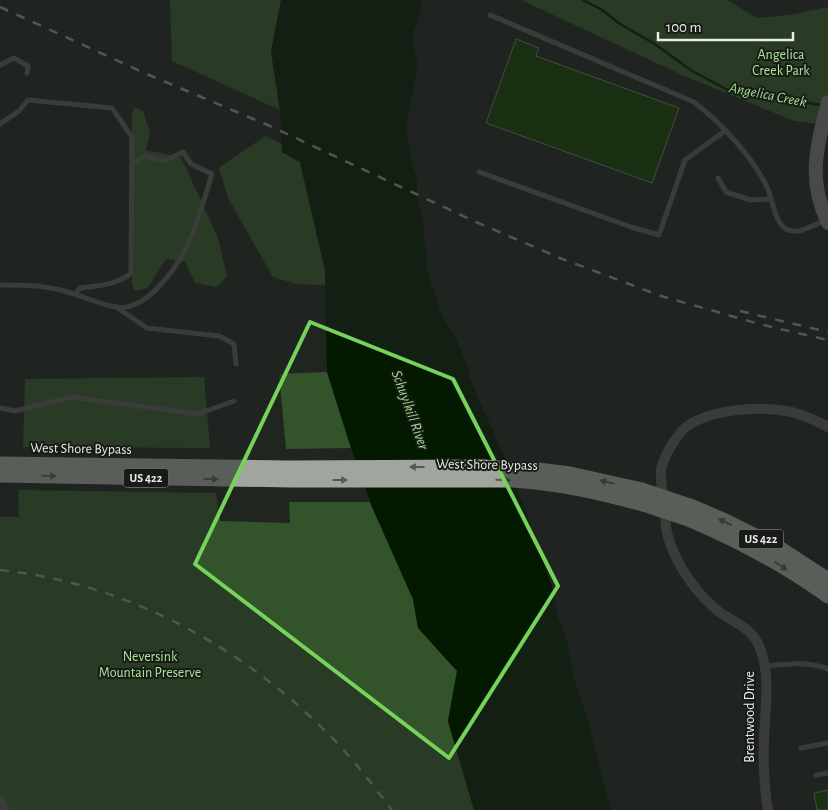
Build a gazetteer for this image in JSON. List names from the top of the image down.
{
  "streets": {
    "highway": ["West Shore Bypass", "US 422"],
    "street": ["Brentwood Drive"]
  },
  "water": ["Angelica Creek", "Schuylkill River"],
  "parks": ["Angelica Creek Park", "Neversink Mountain Preserve"],
  "scale_bar": "100 m"
}
